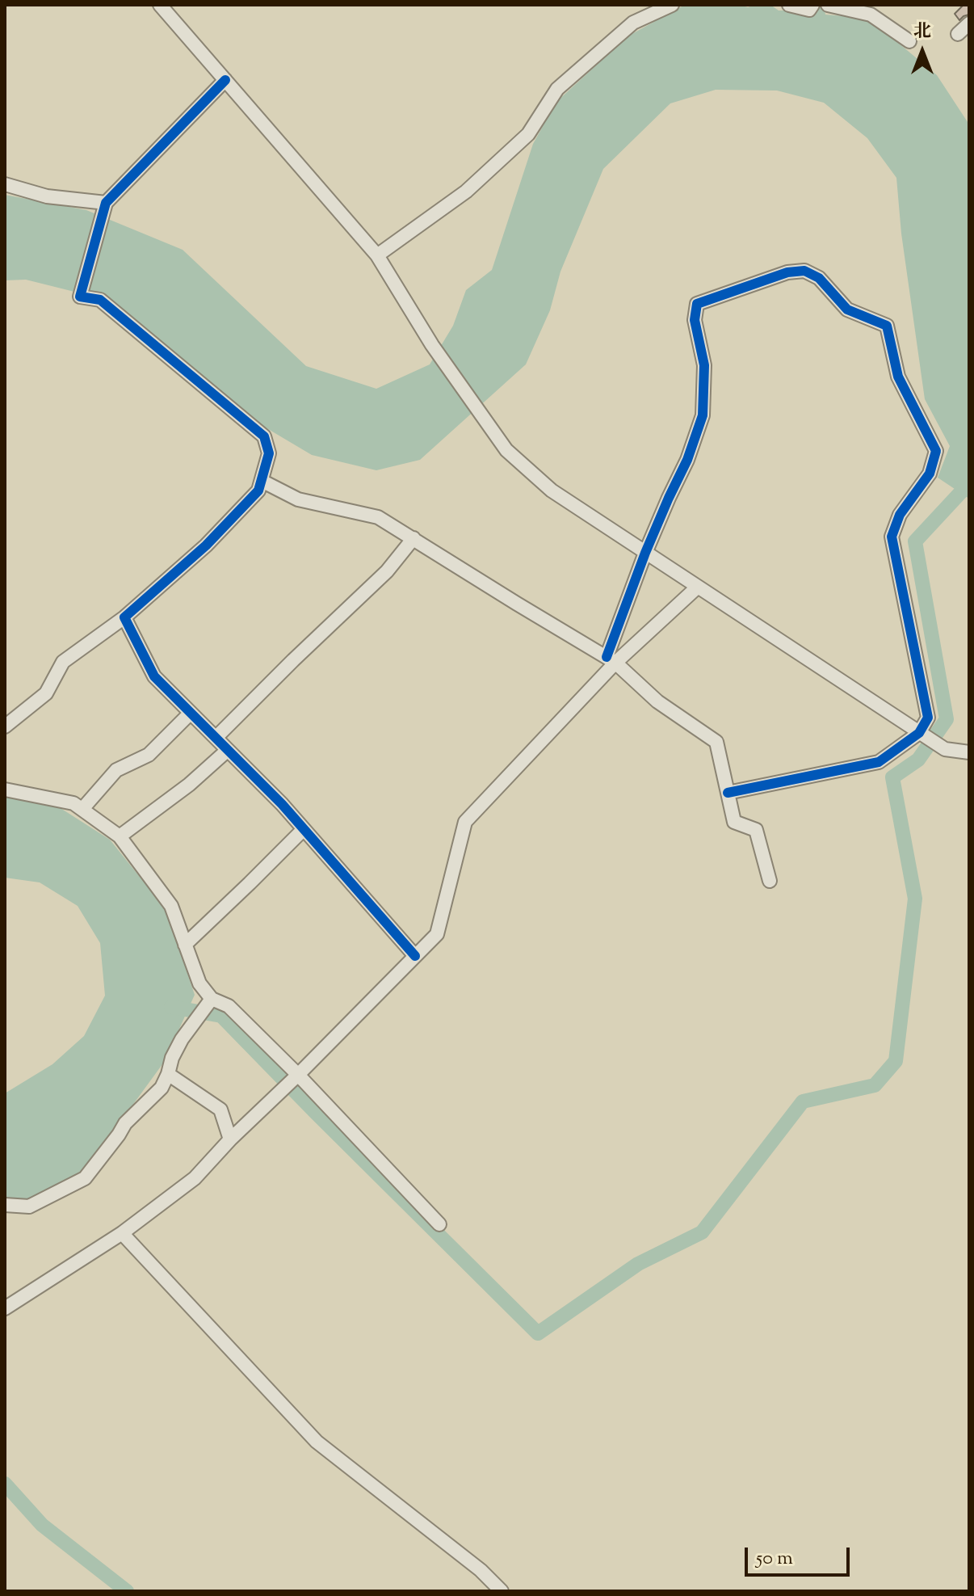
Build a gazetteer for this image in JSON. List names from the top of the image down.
{
  "scale_bar": "50 m",
  "north": "top"
}
